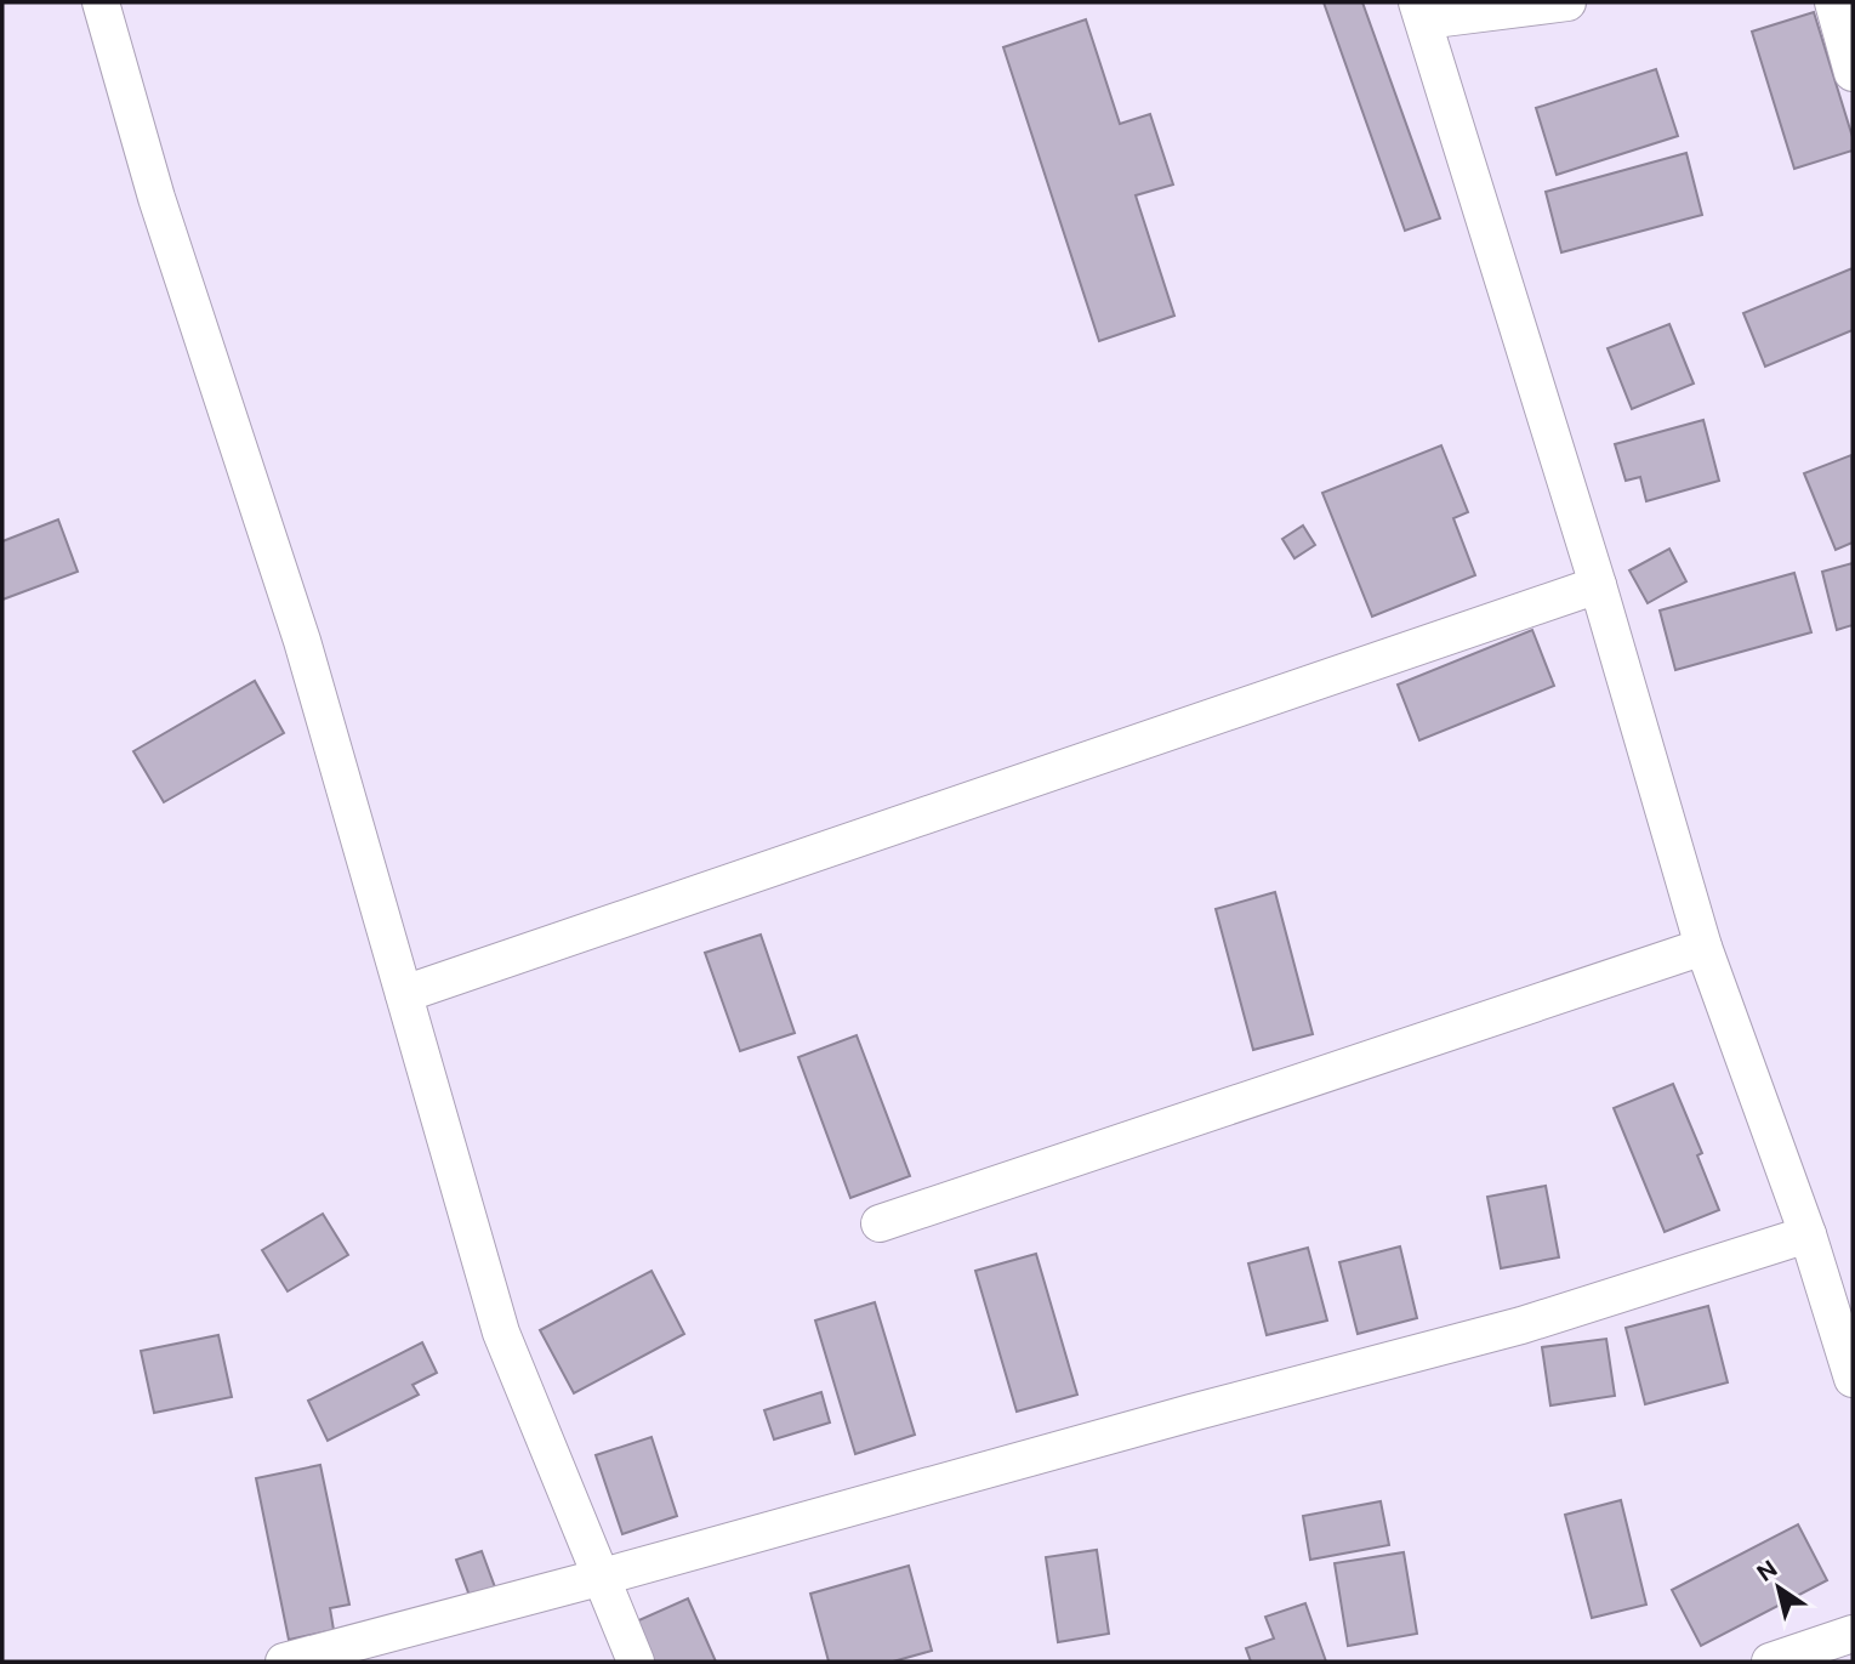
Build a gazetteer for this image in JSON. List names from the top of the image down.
{
  "north": "top left"
}
